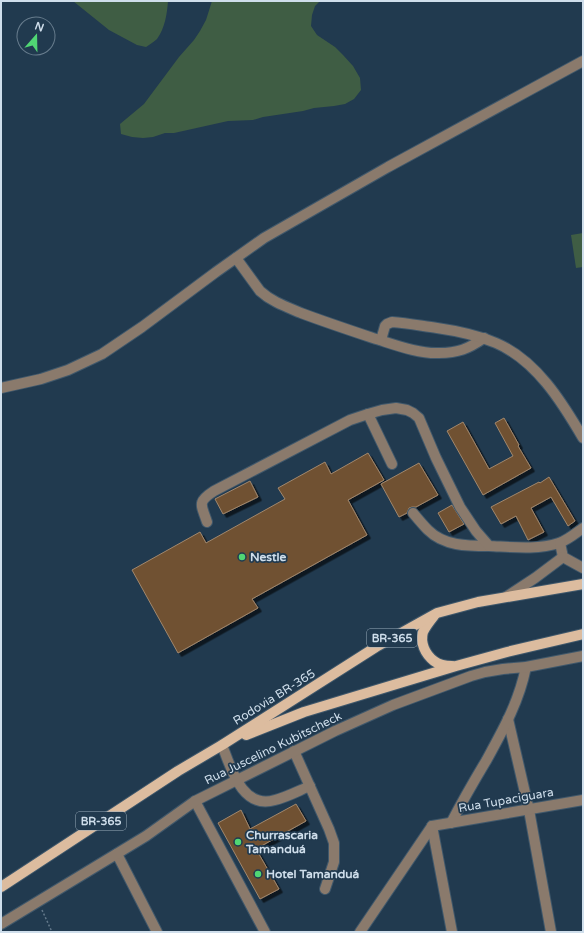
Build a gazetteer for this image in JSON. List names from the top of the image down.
{
  "streets": {
    "main road": ["BR-365", "Rodovia BR-365"],
    "street": ["Rua Juscelino Kubitscheck", "Rua Tupaciguara"]
  },
  "crossings": [
    ["BR-365", "Rodovia BR-365"]
  ],
  "places": ["Nestle", "Churrascaria Tamanduá", "Hotel Tamanduá"],
  "north": "top"
}
